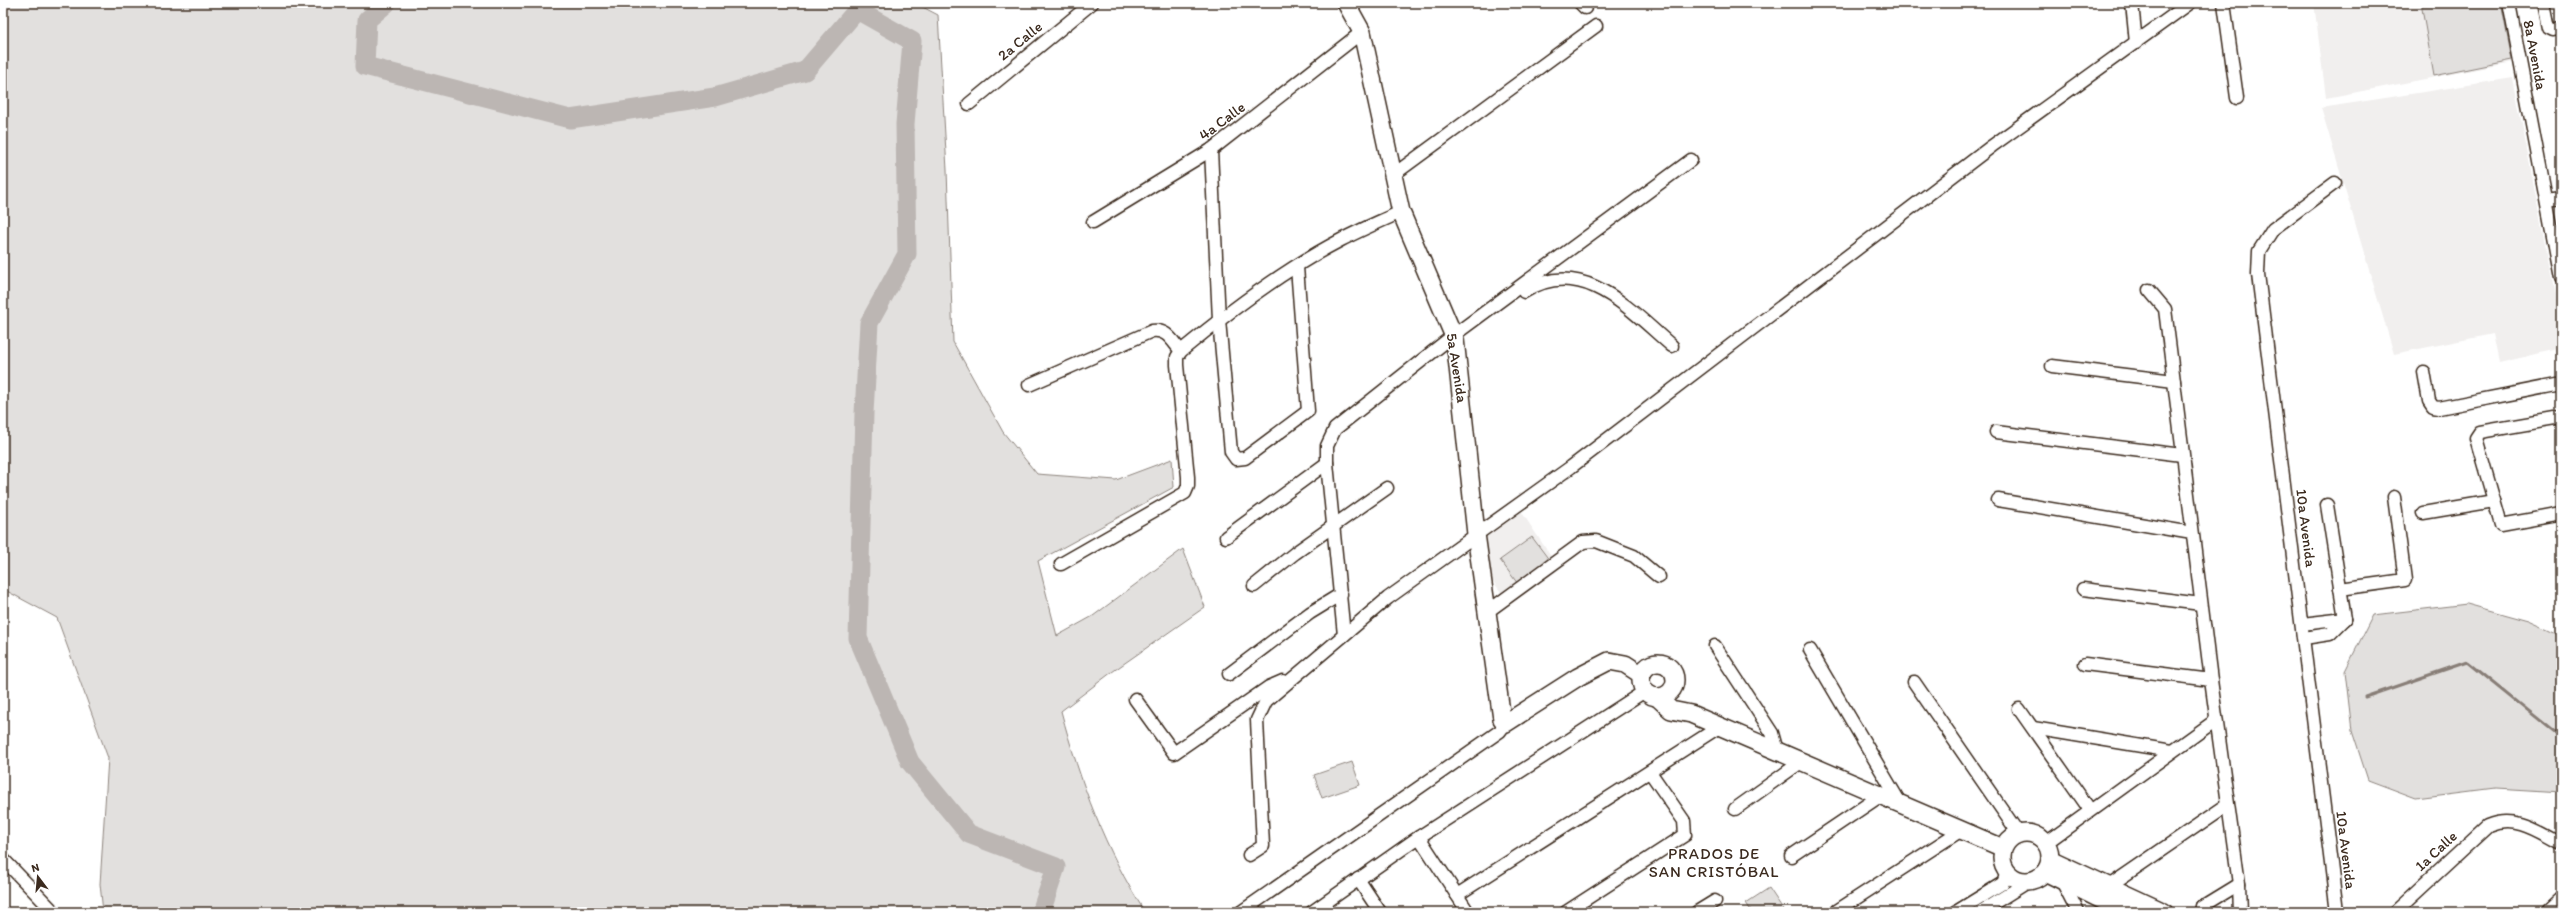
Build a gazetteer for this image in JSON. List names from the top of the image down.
{
  "streets": {
    "street": [
      "2a Calle",
      "8a Avenida",
      "4a Calle",
      "5a Avenida",
      "10a Avenida",
      "1a Calle"
    ]
  },
  "crossings": [
    ["4a Calle", "5a Avenida"]
  ],
  "districts": ["PRADOS DE SAN CRISTÓBAL"],
  "north": "top"
}
